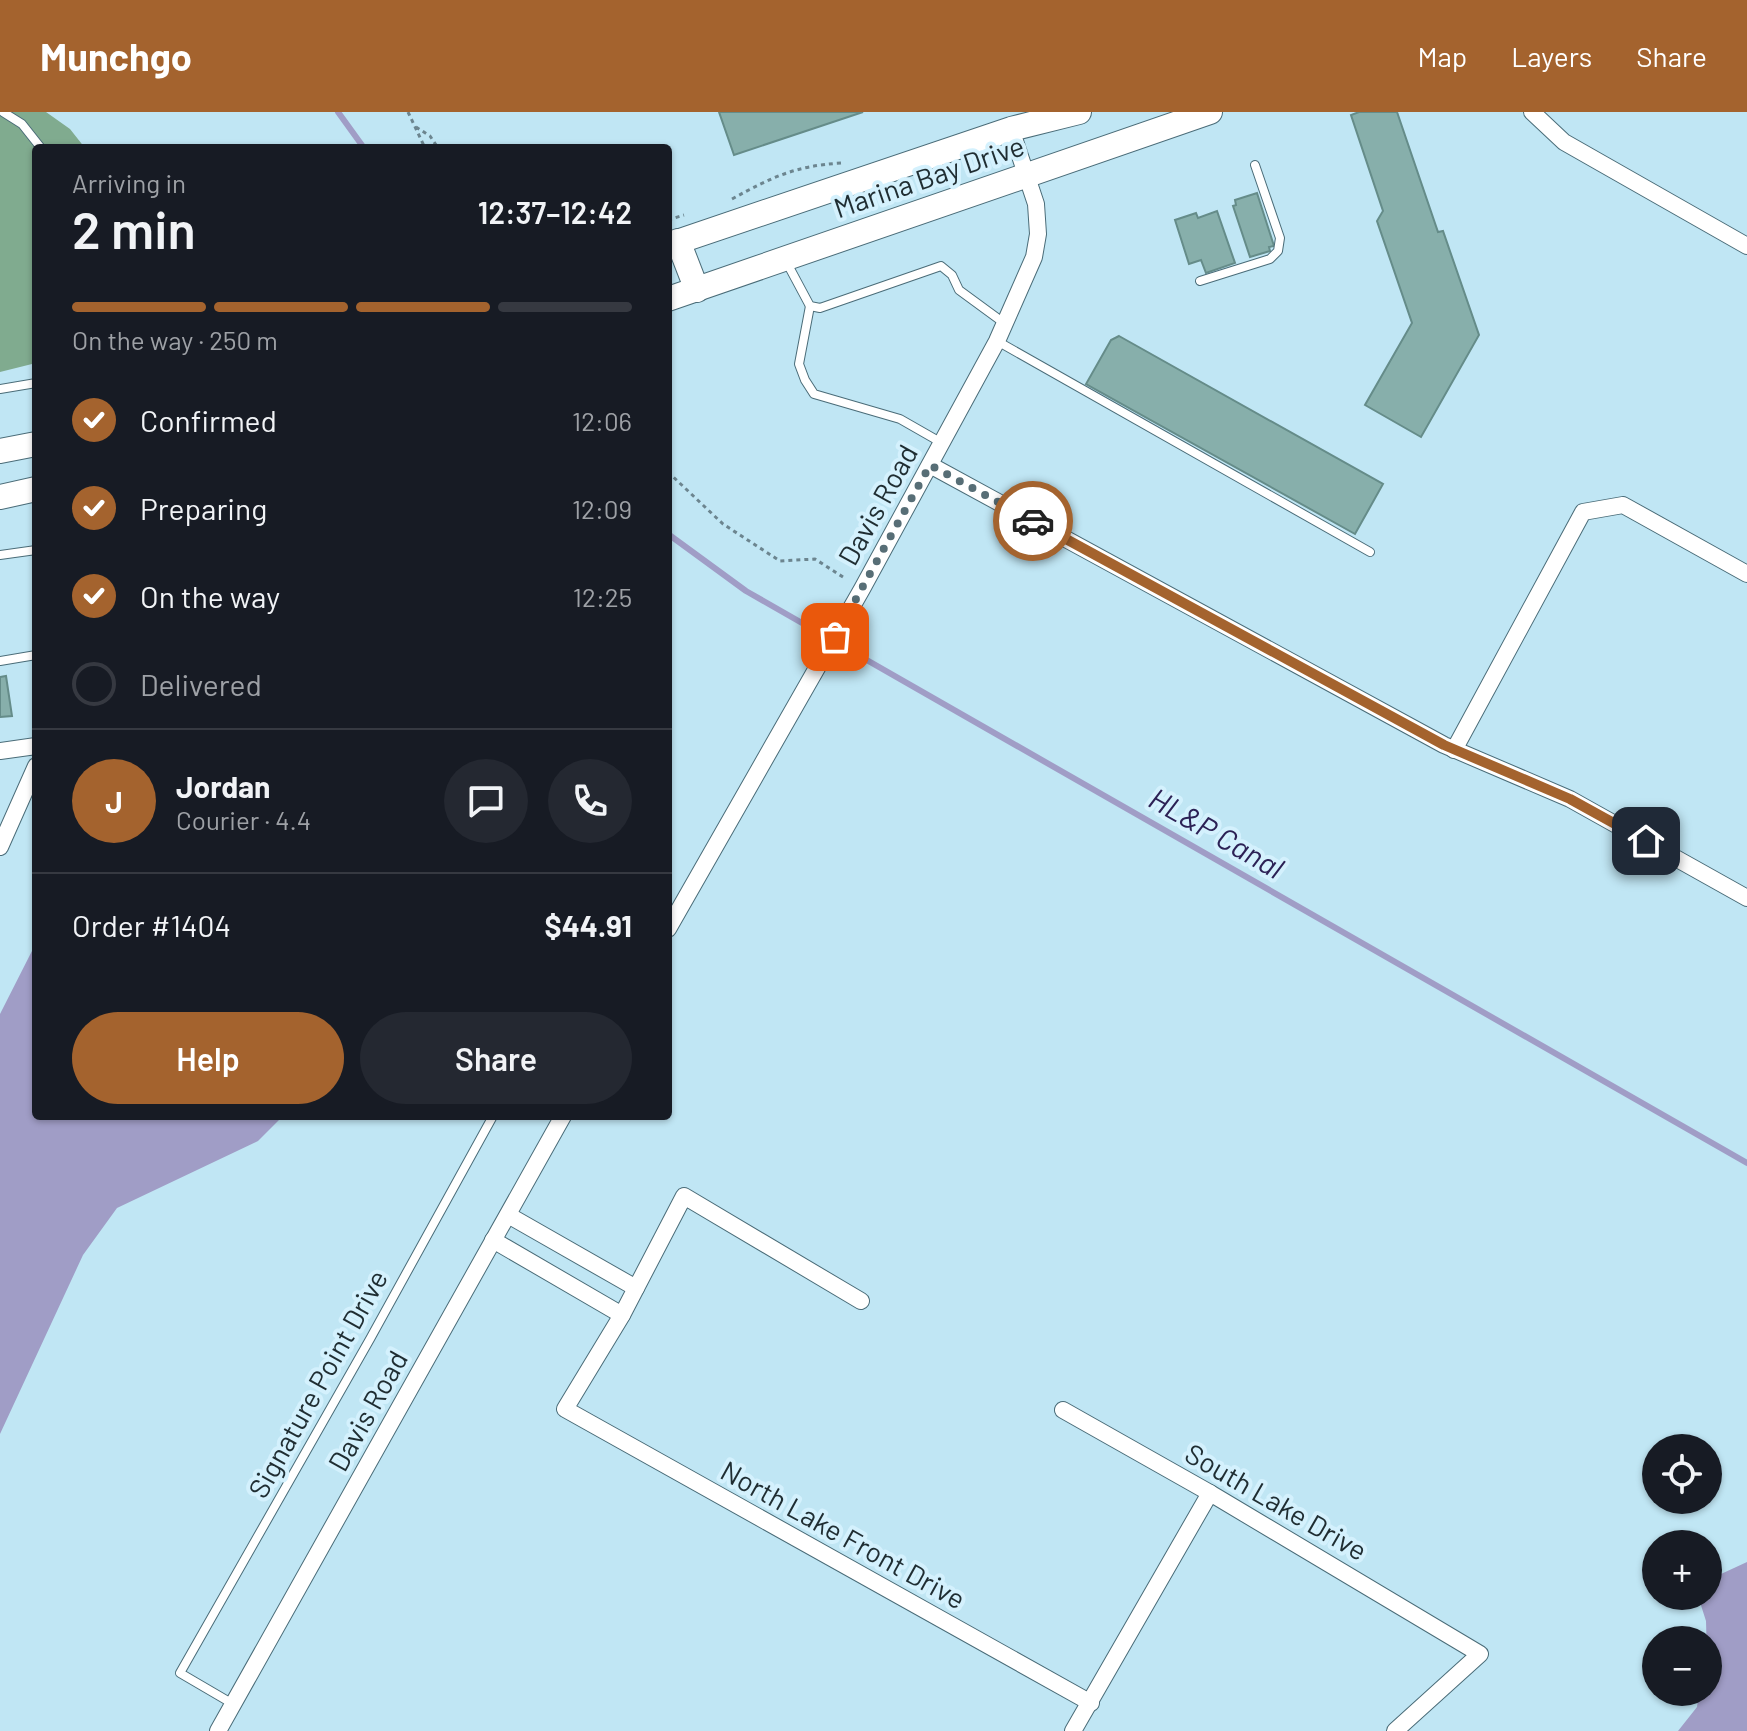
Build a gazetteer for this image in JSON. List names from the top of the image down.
{
  "streets": {
    "main road": ["Marina Bay Drive"],
    "street": ["Davis Road", "South Lake Drive", "North Lake Front Drive"],
    "lane": ["Signature Point Drive"]
  },
  "crossings": [
    ["Marina Bay Drive", "Davis Road"],
    ["Davis Road", "Signature Point Drive"]
  ],
  "water": ["HL&P Canal"],
  "page": {
    "header": "Munchgo",
    "nav": ["Map", "Layers", "Share"],
    "heading": ["2 min", "Arriving in", "12:37–12:42"],
    "panel": [
      "Jordan",
      "Courier · 4.4",
      "Order #1404",
      "$44.91"
    ],
    "bar": "On the way · 250 m",
    "list": [
      ["Confirmed", "12:06"],
      ["Preparing", "12:09"],
      ["On the way", "12:25"],
      "Delivered"
    ],
    "round": "J",
    "buttons": ["Help", "Share"],
    "map_buttons": ["+", "−"]
  }
}
